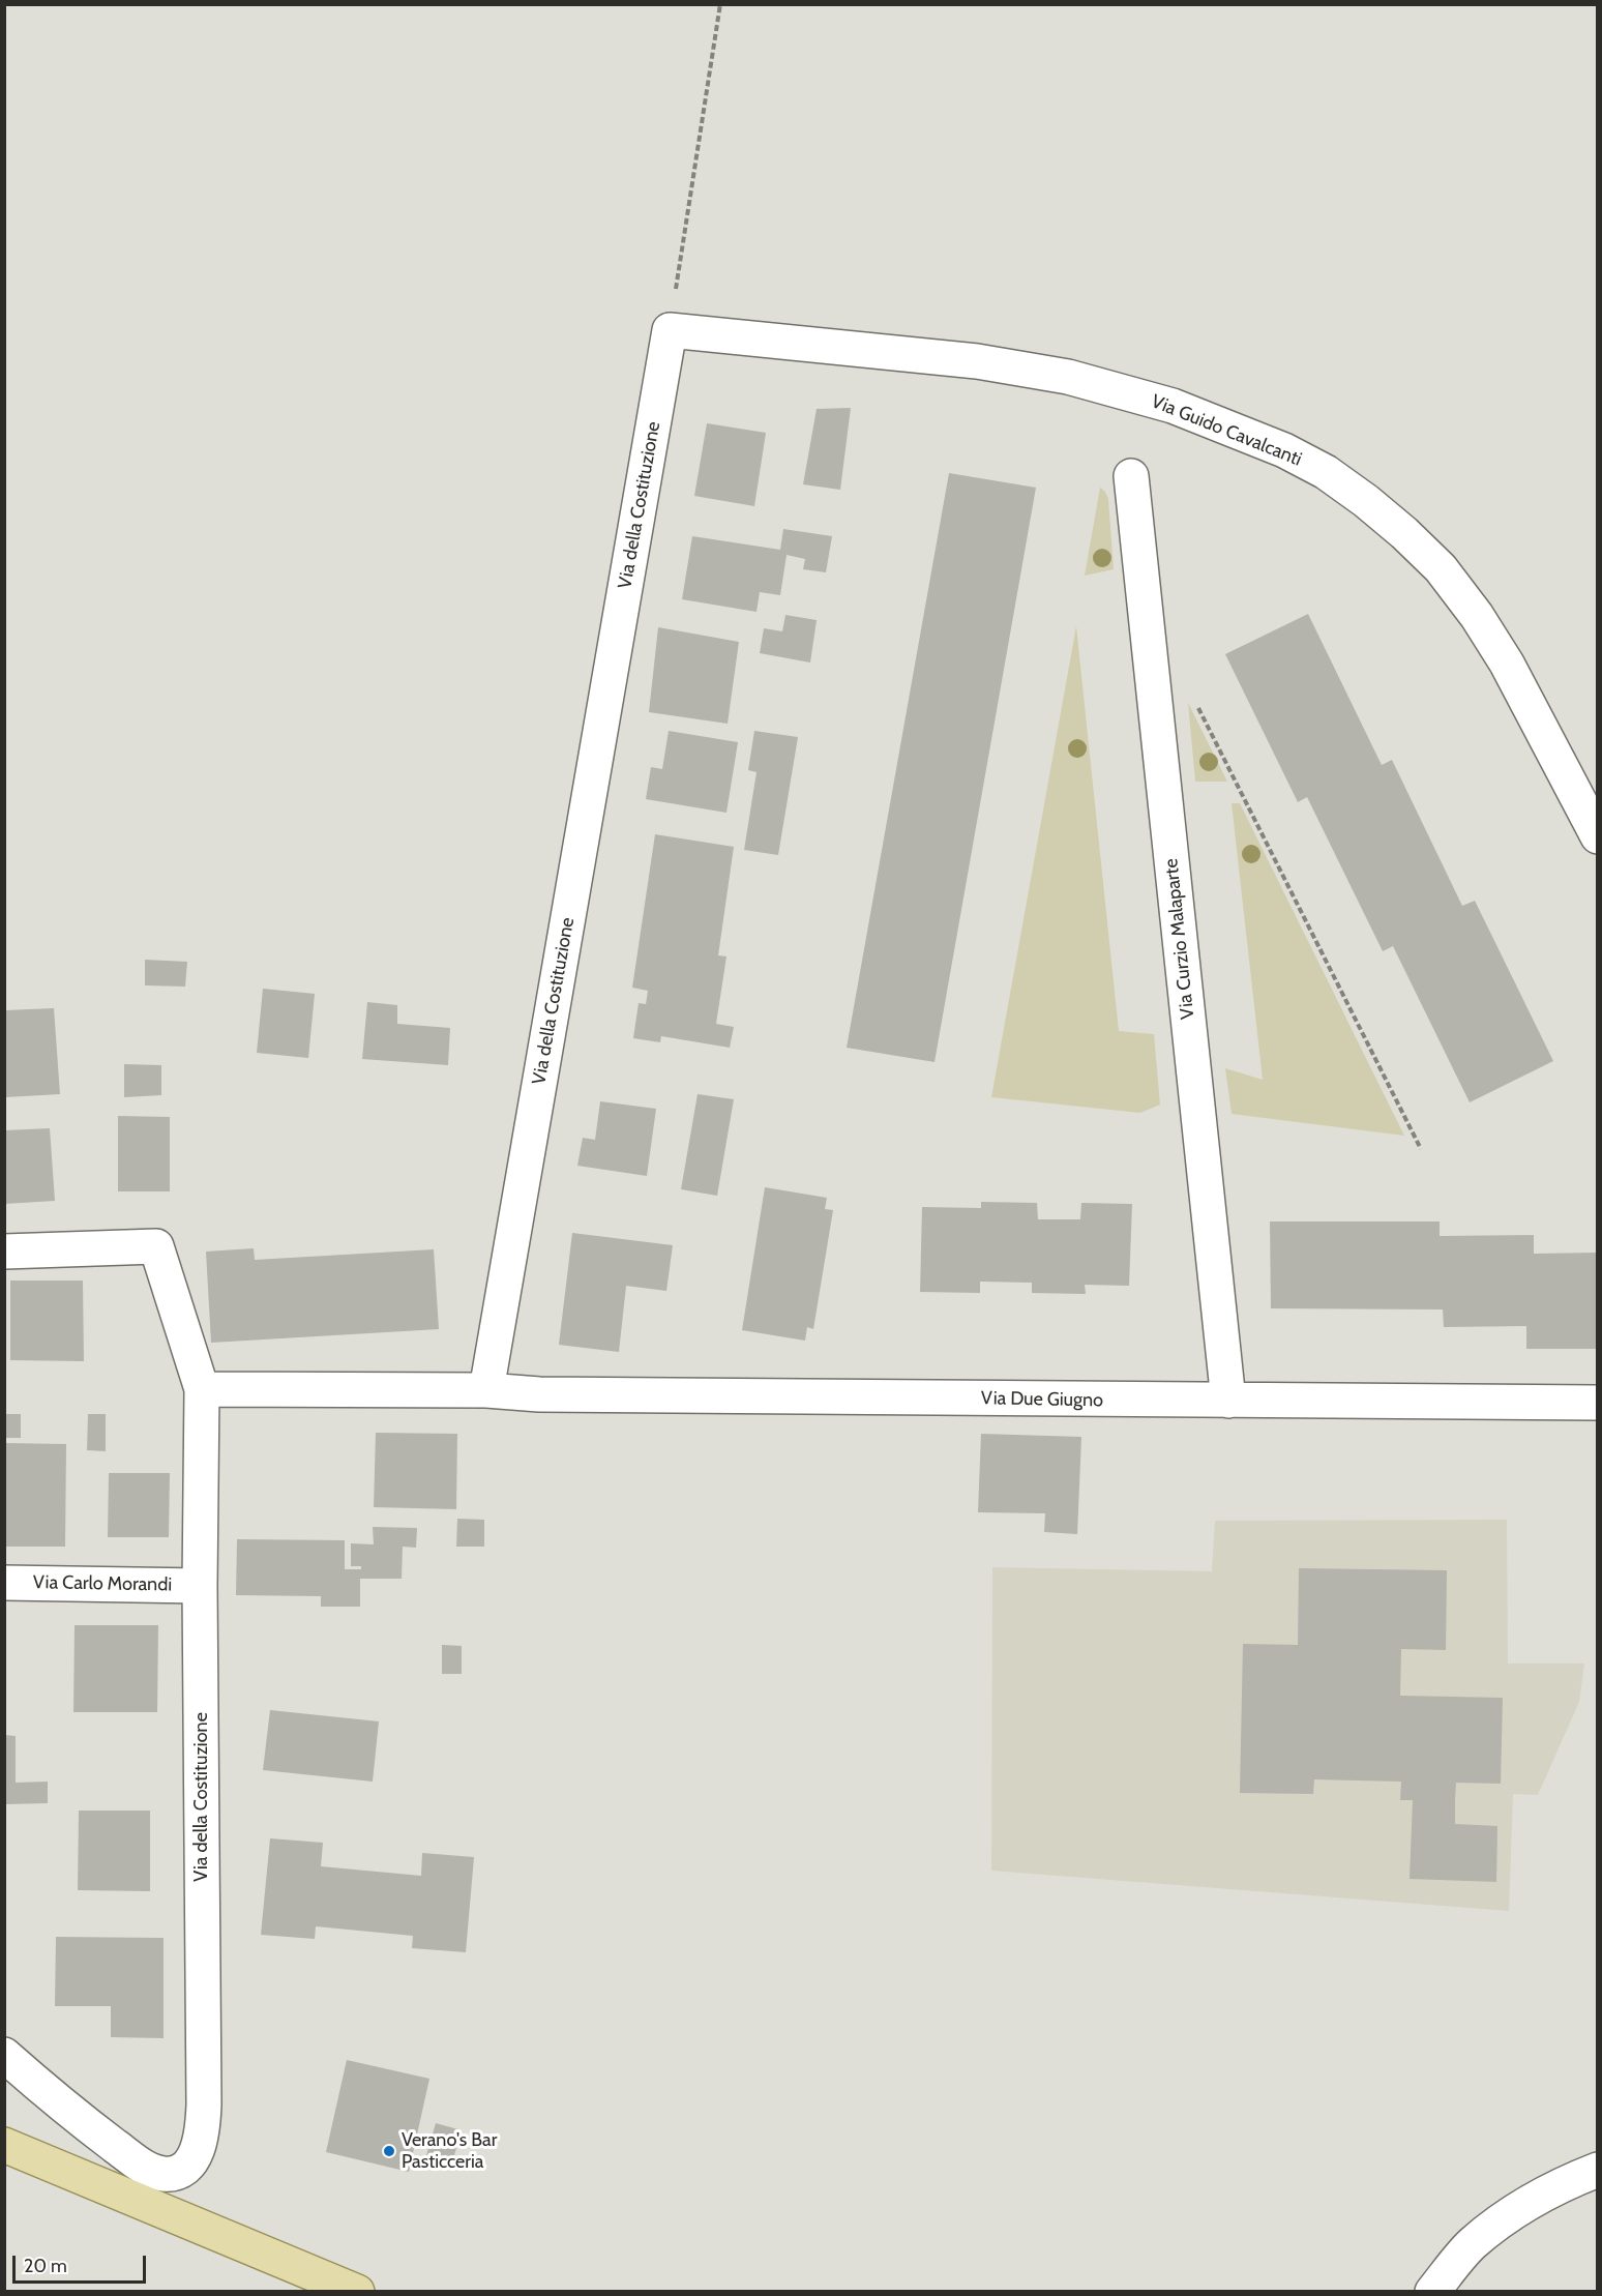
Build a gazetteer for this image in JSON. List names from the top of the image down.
{
  "streets": {
    "street": [
      "Via Guido Cavalcanti",
      "Via della Costituzione",
      "Via Curzio Malaparte",
      "Via Due Giugno",
      "Via Carlo Morandi"
    ]
  },
  "crossings": [
    ["Via Guido Cavalcanti", "Via della Costituzione"],
    ["Via della Costituzione", "Via Due Giugno"],
    ["Via della Costituzione", "Via Carlo Morandi"],
    ["Via Curzio Malaparte", "Via Due Giugno"]
  ],
  "places": ["Verano's Bar Pasticceria"],
  "scale_bar": "20 m"
}
